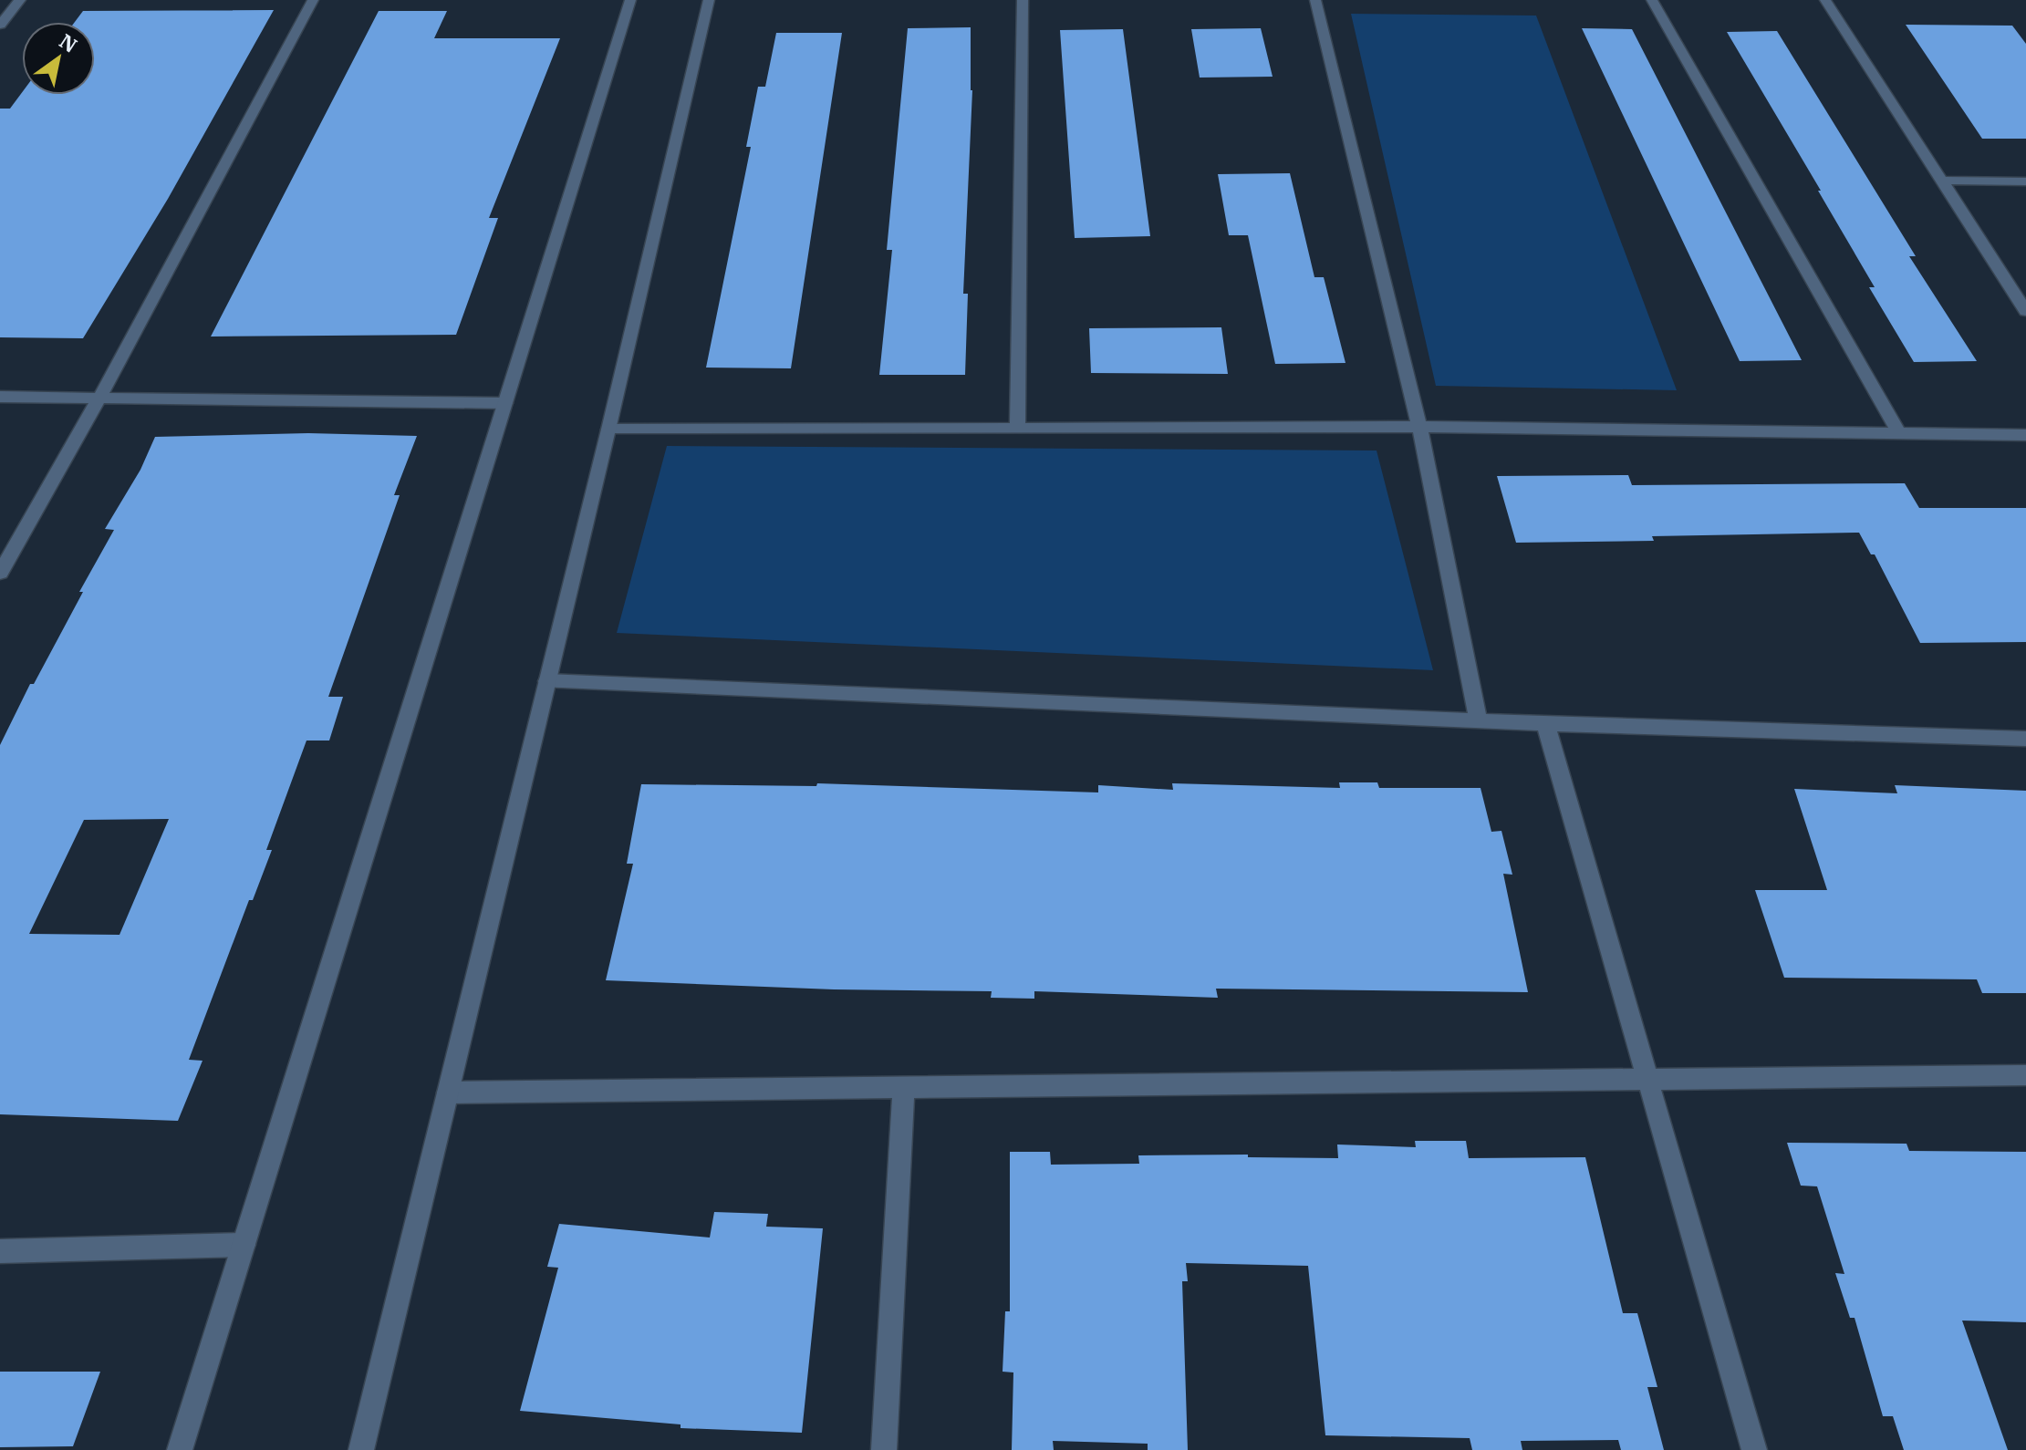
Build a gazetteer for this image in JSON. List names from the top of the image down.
{
  "north": "top right"
}
